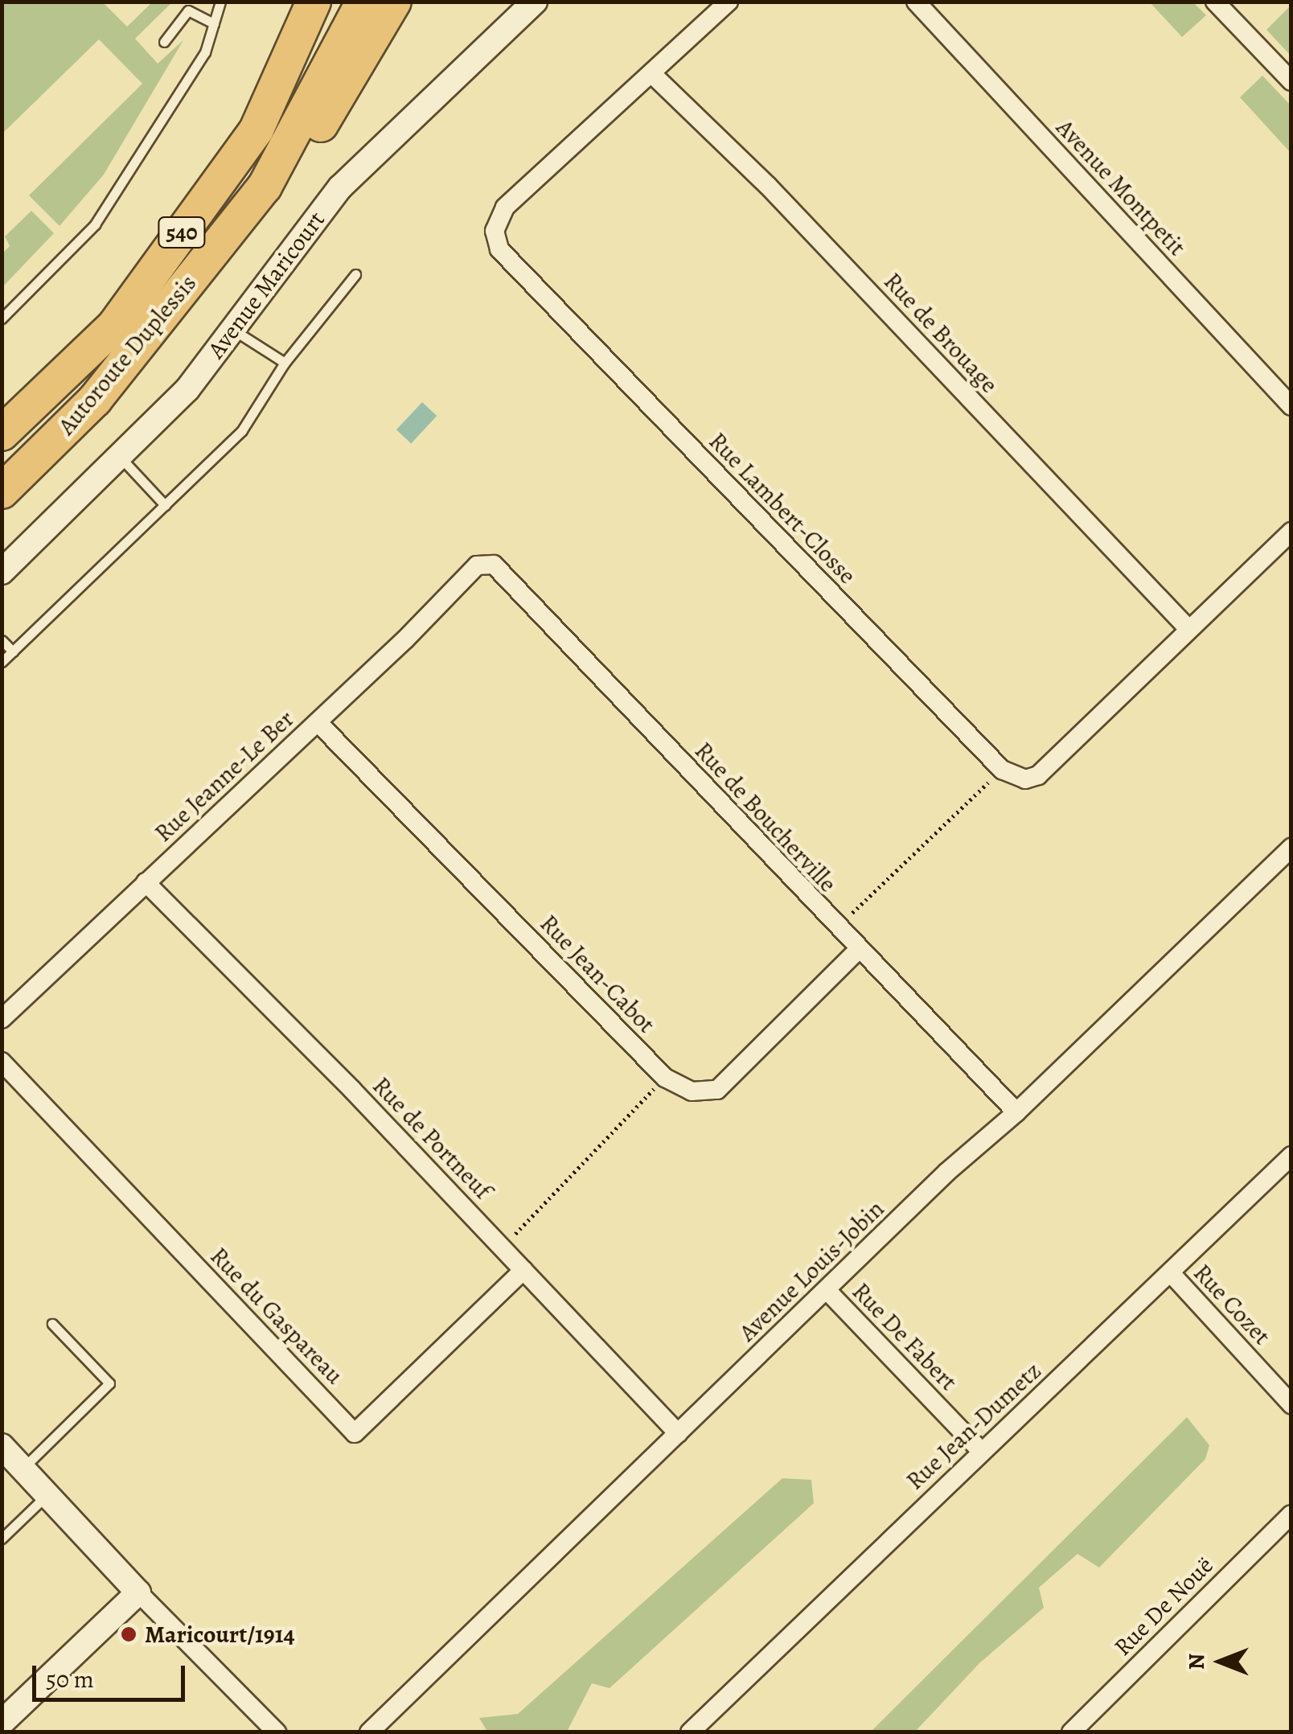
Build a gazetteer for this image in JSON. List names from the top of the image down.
{
  "streets": {
    "highway": ["540", "Autoroute Duplessis"],
    "street": [
      "Avenue Montpetit",
      "Avenue Maricourt",
      "Rue de Brouage",
      "Rue Lambert-Closse",
      "Rue Jeanne-Le Ber",
      "Rue de Boucherville",
      "Rue Jean-Cabot",
      "Rue de Portneuf",
      "Avenue Louis-Jobin",
      "Rue Cozet",
      "Rue du Gaspareau",
      "Rue De Fabert",
      "Rue Jean-Dumetz",
      "Rue De Nouë"
    ]
  },
  "crossings": [
    ["Rue de Brouage", "Rue Lambert-Closse"],
    ["Rue Jeanne-Le Ber", "Rue de Boucherville"],
    ["Rue Jeanne-Le Ber", "Rue Jean-Cabot"],
    ["Rue Jeanne-Le Ber", "Rue de Portneuf"],
    ["Rue de Boucherville", "Rue Jean-Cabot"],
    ["Rue de Boucherville", "Avenue Louis-Jobin"],
    ["Rue de Portneuf", "Avenue Louis-Jobin"],
    ["Rue de Portneuf", "Rue du Gaspareau"],
    ["Avenue Louis-Jobin", "Rue De Fabert"],
    ["Rue Cozet", "Rue Jean-Dumetz"],
    ["Rue De Fabert", "Rue Jean-Dumetz"]
  ],
  "places": ["Maricourt/1914"],
  "scale_bar": "50 m",
  "north": "left"
}
